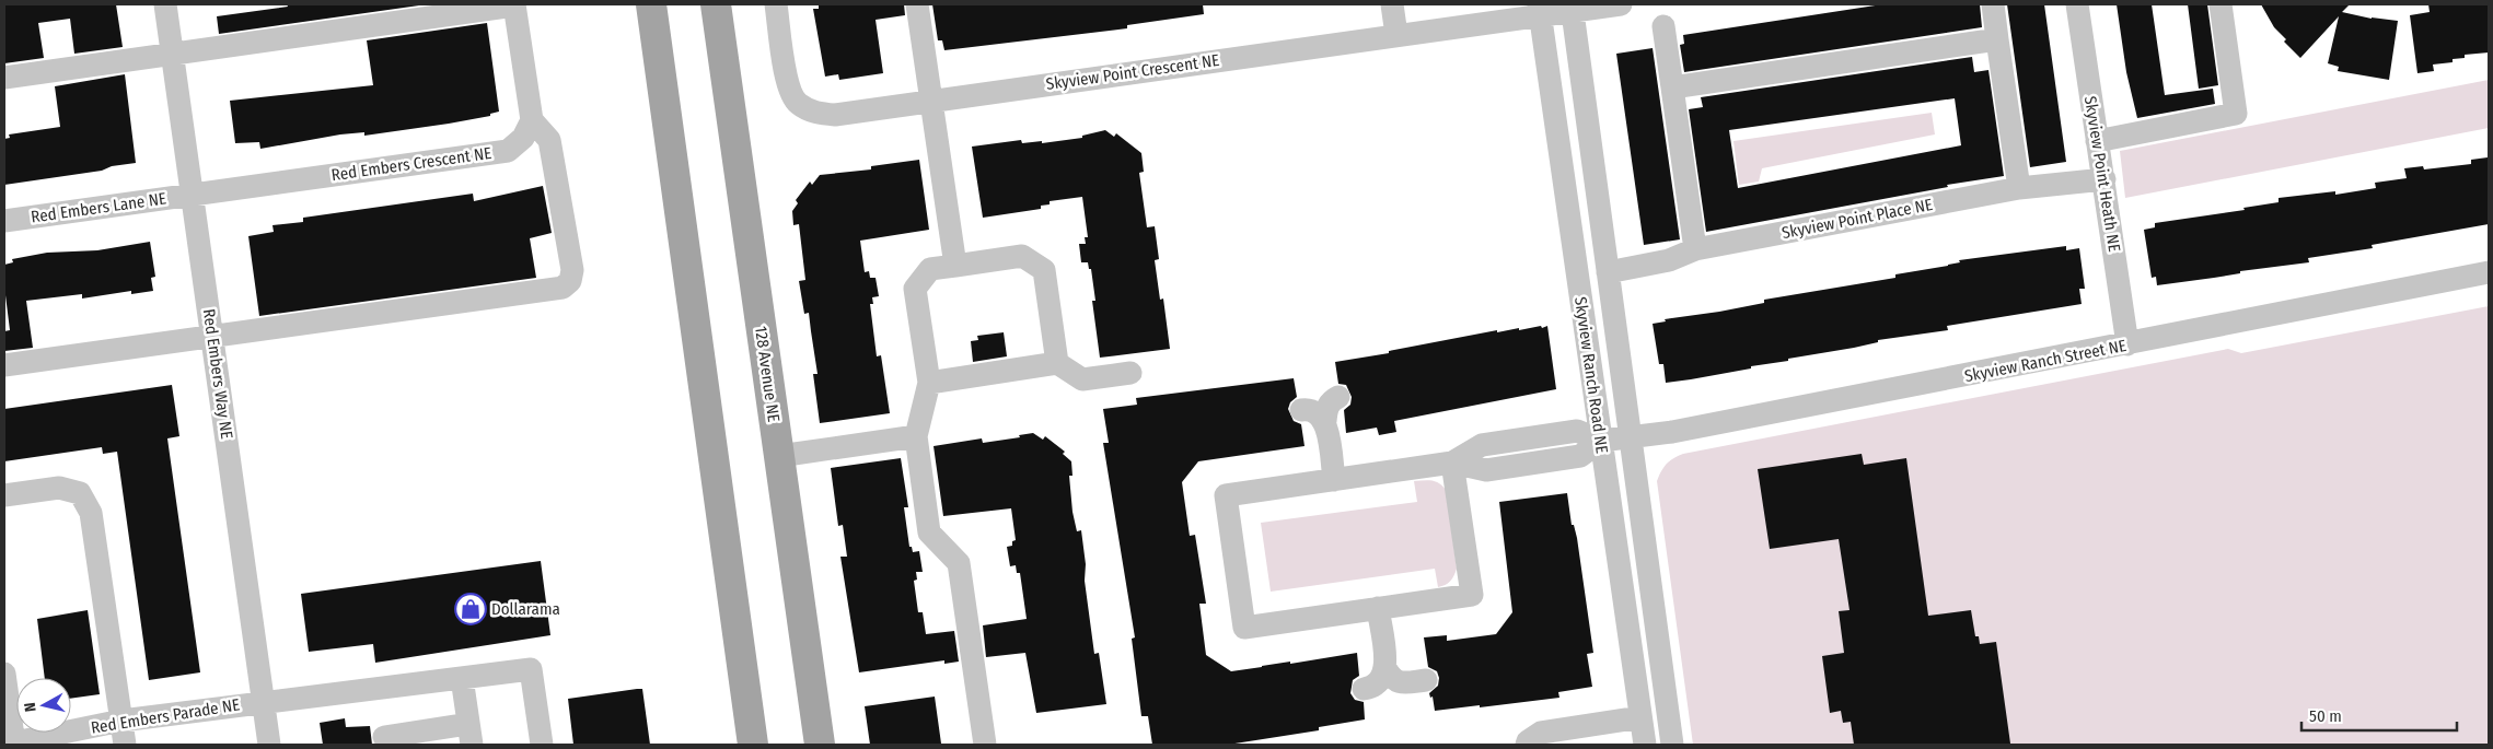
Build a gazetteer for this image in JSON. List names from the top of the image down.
{
  "streets": {
    "main road": ["128 Avenue NE"],
    "street": [
      "Skyview Point Crescent NE",
      "Red Embers Crescent NE",
      "Skyview Point Heath NE",
      "Red Embers Lane NE",
      "Skyview Point Place NE",
      "Skyview Ranch Street NE",
      "Red Embers Way NE",
      "Skyview Ranch Road NE",
      "Red Embers Parade NE"
    ]
  },
  "crossings": [
    ["Skyview Point Crescent NE", "Skyview Ranch Road NE"],
    ["Red Embers Crescent NE", "Red Embers Lane NE"],
    ["Red Embers Crescent NE", "Red Embers Way NE"],
    ["Skyview Point Heath NE", "Skyview Point Place NE"],
    ["Skyview Point Heath NE", "Skyview Ranch Street NE"],
    ["Red Embers Lane NE", "Red Embers Way NE"],
    ["Skyview Point Place NE", "Skyview Ranch Road NE"],
    ["Skyview Ranch Street NE", "Skyview Ranch Road NE"],
    ["Red Embers Way NE", "Red Embers Parade NE"]
  ],
  "places": {
    "shop": ["Dollarama"]
  },
  "scale_bar": "50 m",
  "north": "left"
}
